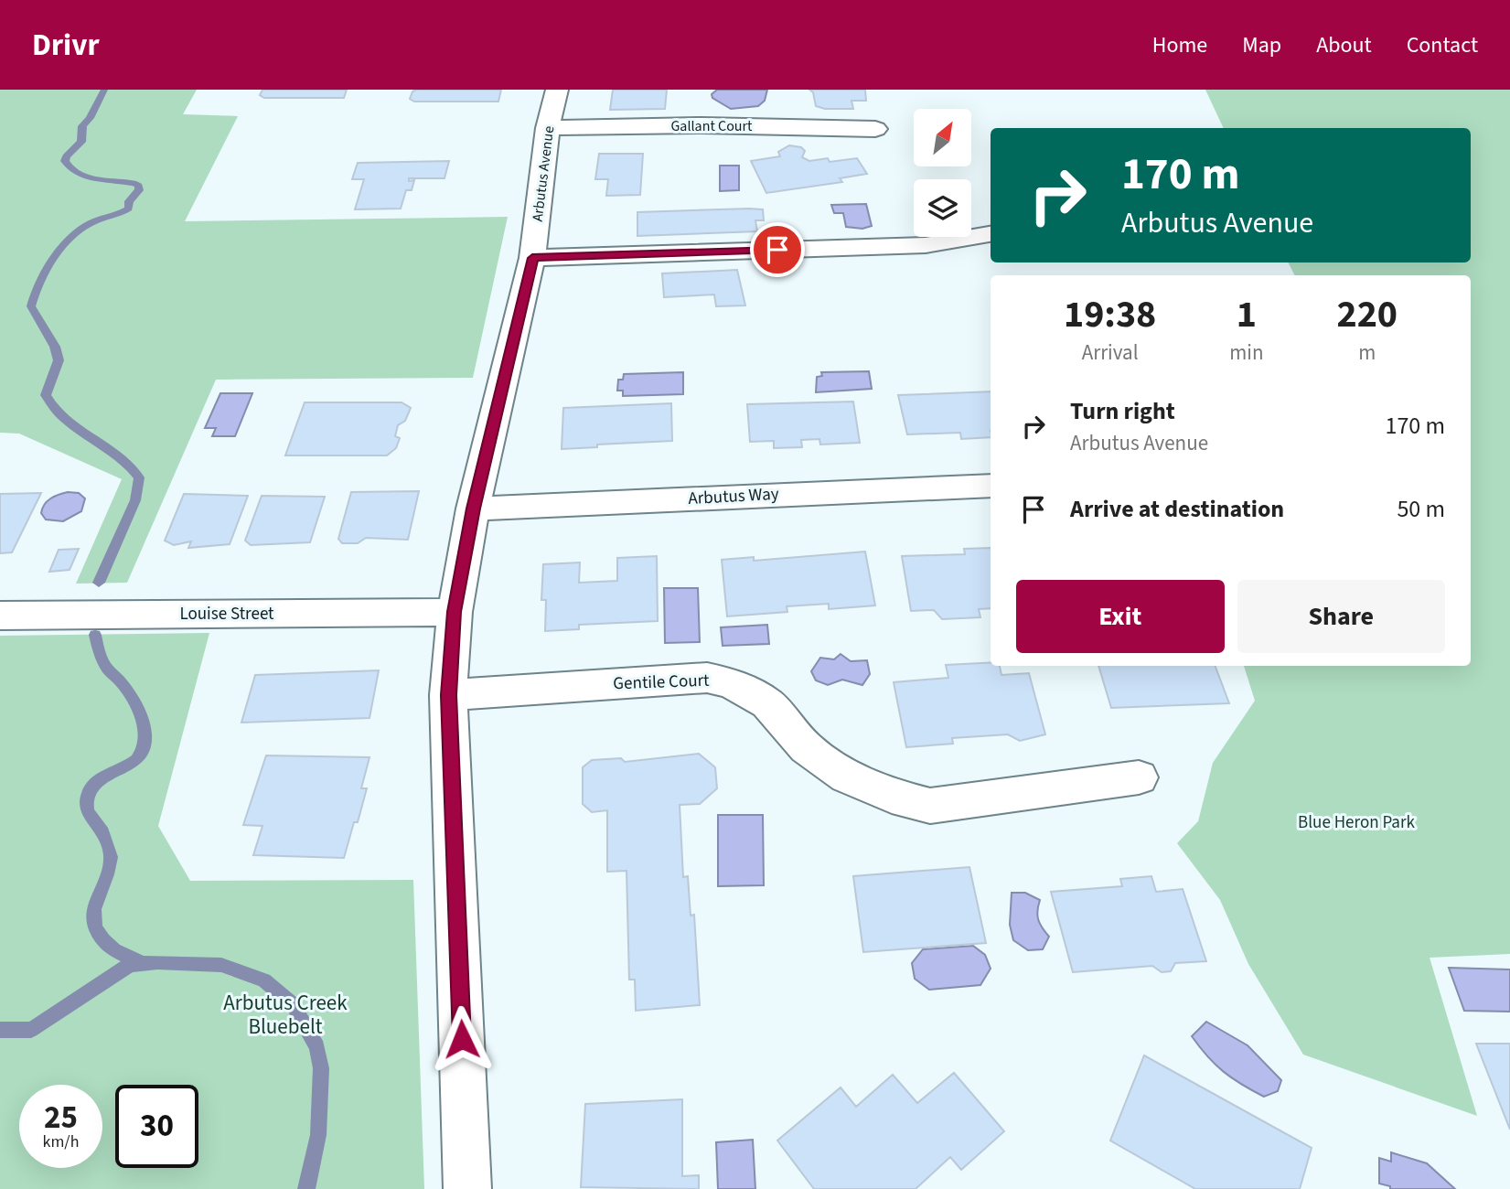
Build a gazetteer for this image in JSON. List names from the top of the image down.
{
  "streets": {
    "street": [
      "Gallant Court",
      "Arbutus Avenue",
      "Arbutus Way",
      "Louise Street",
      "Gentile Court"
    ]
  },
  "crossings": [
    ["Gallant Court", "Arbutus Avenue"],
    ["Arbutus Avenue", "Arbutus Way"],
    ["Arbutus Avenue", "Louise Street"],
    ["Arbutus Avenue", "Gentile Court"]
  ],
  "parks": ["Blue Heron Park", "Arbutus Creek Bluebelt"],
  "north": "top right",
  "page": {
    "header": "Drivr",
    "nav": [
      "Home",
      "Map",
      "About",
      "Contact"
    ],
    "turn": ["170 m", "Arbutus Avenue"],
    "eta": [
      "19:38",
      "Arrival",
      "1",
      "min",
      "220",
      "m"
    ],
    "list": [
      {
        "name": "Turn right",
        "note": "Arbutus Avenue",
        "value": "170 m"
      },
      {
        "name": "Arrive at destination",
        "value": "50 m"
      }
    ],
    "buttons": ["Exit", "Share"],
    "speed": "25 km/h",
    "limit": "30"
  }
}
